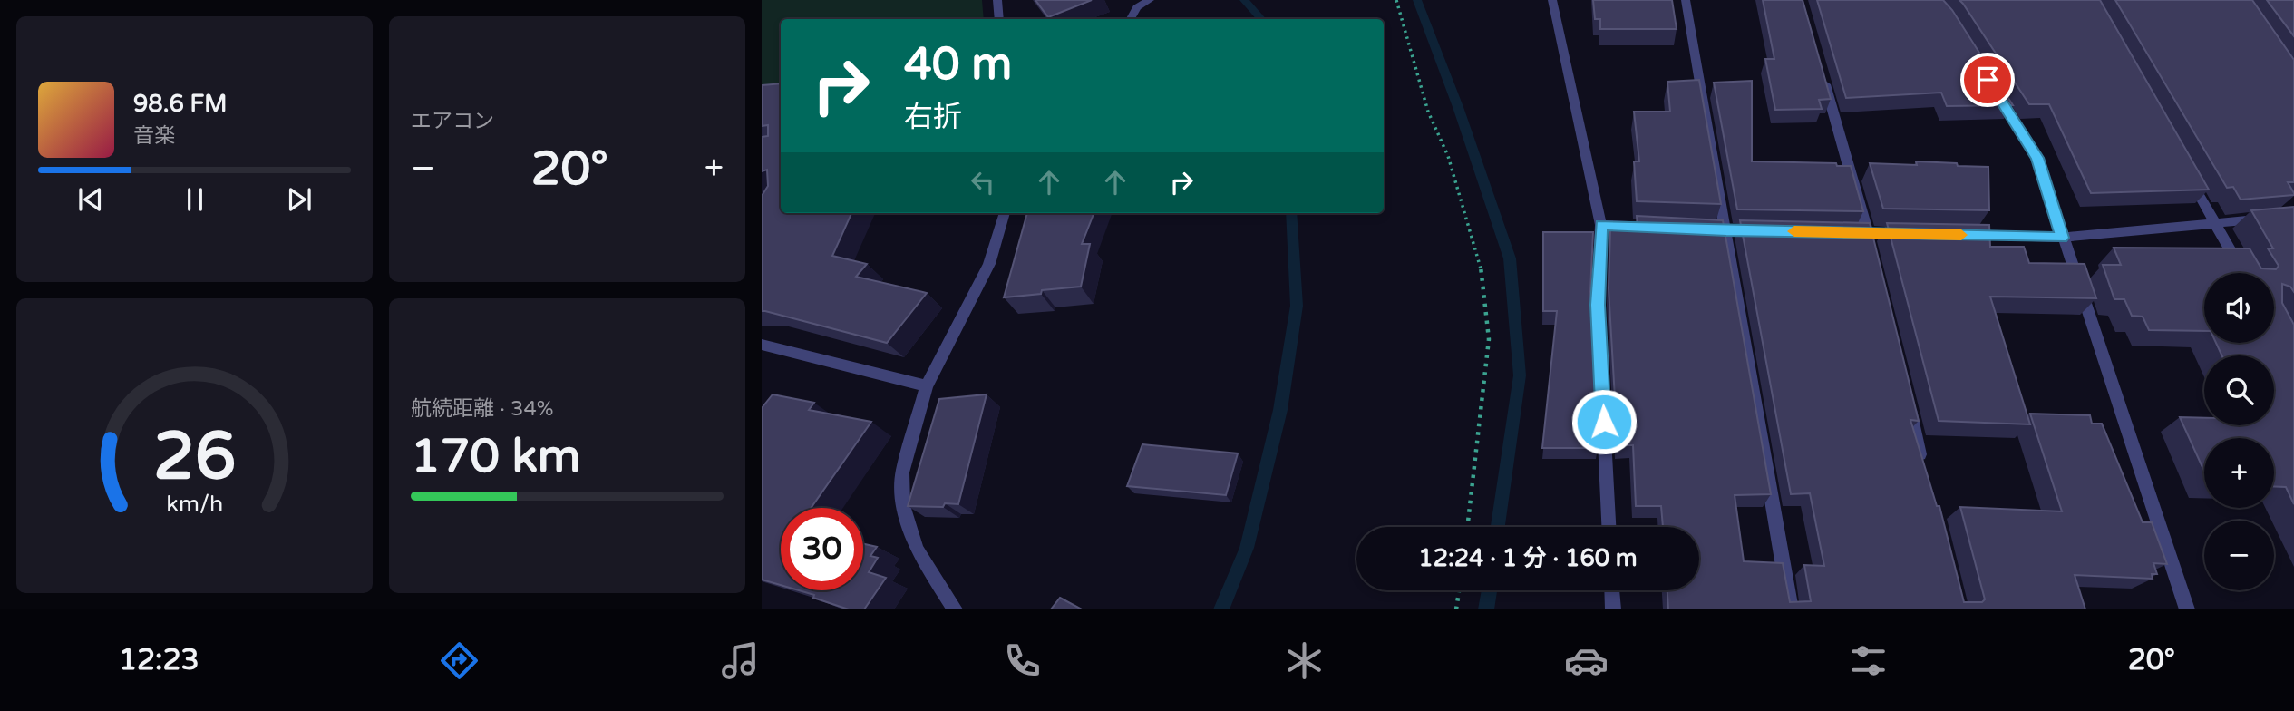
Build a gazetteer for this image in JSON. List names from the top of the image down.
{
  "page": {
    "tile": [
      "エアコン",
      ["航続距離 · 34%", "170 km"]
    ],
    "turn": ["40 m", "右折"],
    "song": ["98.6 FM", "音楽"],
    "heat": ["−", "20°", "+"],
    "map_buttons": ["+", "−"],
    "limit": "30",
    "trip": "12:24 · 1 分 · 160 m",
    "tabs": ["12:23", "20°"],
    "gauge": ["26", "km/h"]
  }
}
